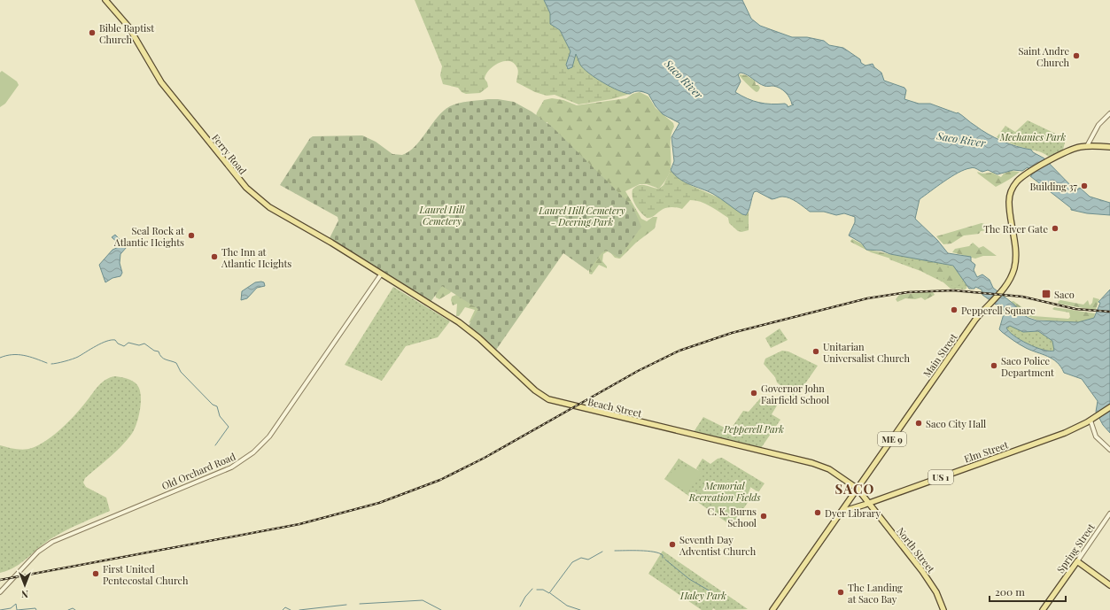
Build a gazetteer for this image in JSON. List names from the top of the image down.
{
  "streets": {
    "main road": [
      "Ferry Road",
      "Main Street",
      "Beach Street",
      "ME 9",
      "Elm Street",
      "US 1",
      "Spring Street",
      "North Street"
    ],
    "street": ["Old Orchard Road"]
  },
  "crossings": [
    ["Ferry Road", "Beach Street"],
    ["Ferry Road", "Old Orchard Road"],
    ["Main Street", "Beach Street"],
    ["Main Street", "Elm Street"],
    ["Beach Street", "Elm Street"],
    ["Beach Street", "Old Orchard Road"],
    ["Beach Street", "North Street"],
    ["Elm Street", "North Street"]
  ],
  "districts": ["SACO"],
  "water": ["Saco River"],
  "parks": [
    "Mechanics Park",
    "Laurel Hill Cemetery",
    "Laurel Hill Cemetery - Deering Park",
    "Pepperell Park",
    "Memorial Recreation Fields",
    "Haley Park"
  ],
  "places": {
    "other": [
      "Bible Baptist Church",
      "Saint Andre Church",
      "Building 37",
      "The River Gate",
      "Seal Rock at Atlantic Heights",
      "The Inn at Atlantic Heights",
      "Pepperell Square",
      "Unitarian Universalist Church",
      "Saco Police Department",
      "Governor John Fairfield School",
      "Saco City Hall",
      "Dyer Library",
      "C. K. Burns School",
      "Seventh Day Adventist Church",
      "First United Pentecostal Church",
      "The Landing at Saco Bay"
    ],
    "transit": ["Saco"]
  },
  "scale_bar": "200 m",
  "north": "bottom"
}
